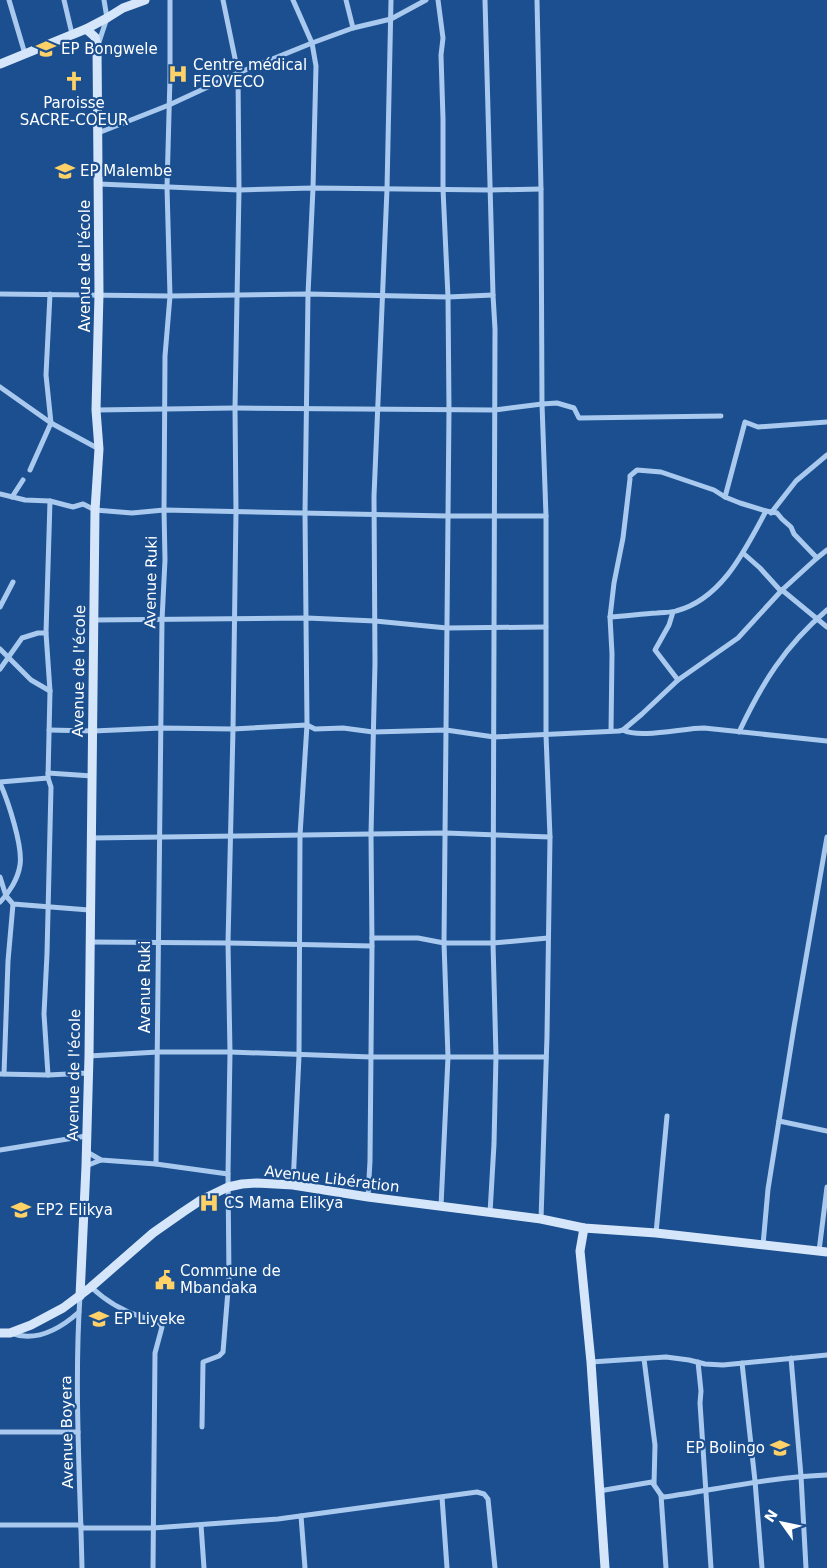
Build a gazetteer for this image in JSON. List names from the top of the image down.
{
  "streets": {
    "street": [
      "Avenue de l'école",
      "Avenue Ruki",
      "Avenue Libération",
      "Avenue Boyera"
    ]
  },
  "crossings": [
    ["Avenue de l'école", "Avenue Libération"],
    ["Avenue de l'école", "Avenue Boyera"],
    ["Avenue Libération", "Avenue Boyera"]
  ],
  "places": {
    "school or university": [
      "EP Bongwele",
      "EP Malembe",
      "EP2 Elikya",
      "EP Liyeke",
      "EP Bolingo"
    ],
    "hospital": ["Centre médical FEOVECO", "CS Mama Elikya"],
    "church": ["Paroisse SACRE-COEUR"],
    "public building": ["Commune de Mbandaka"]
  },
  "north": "top left"
}
